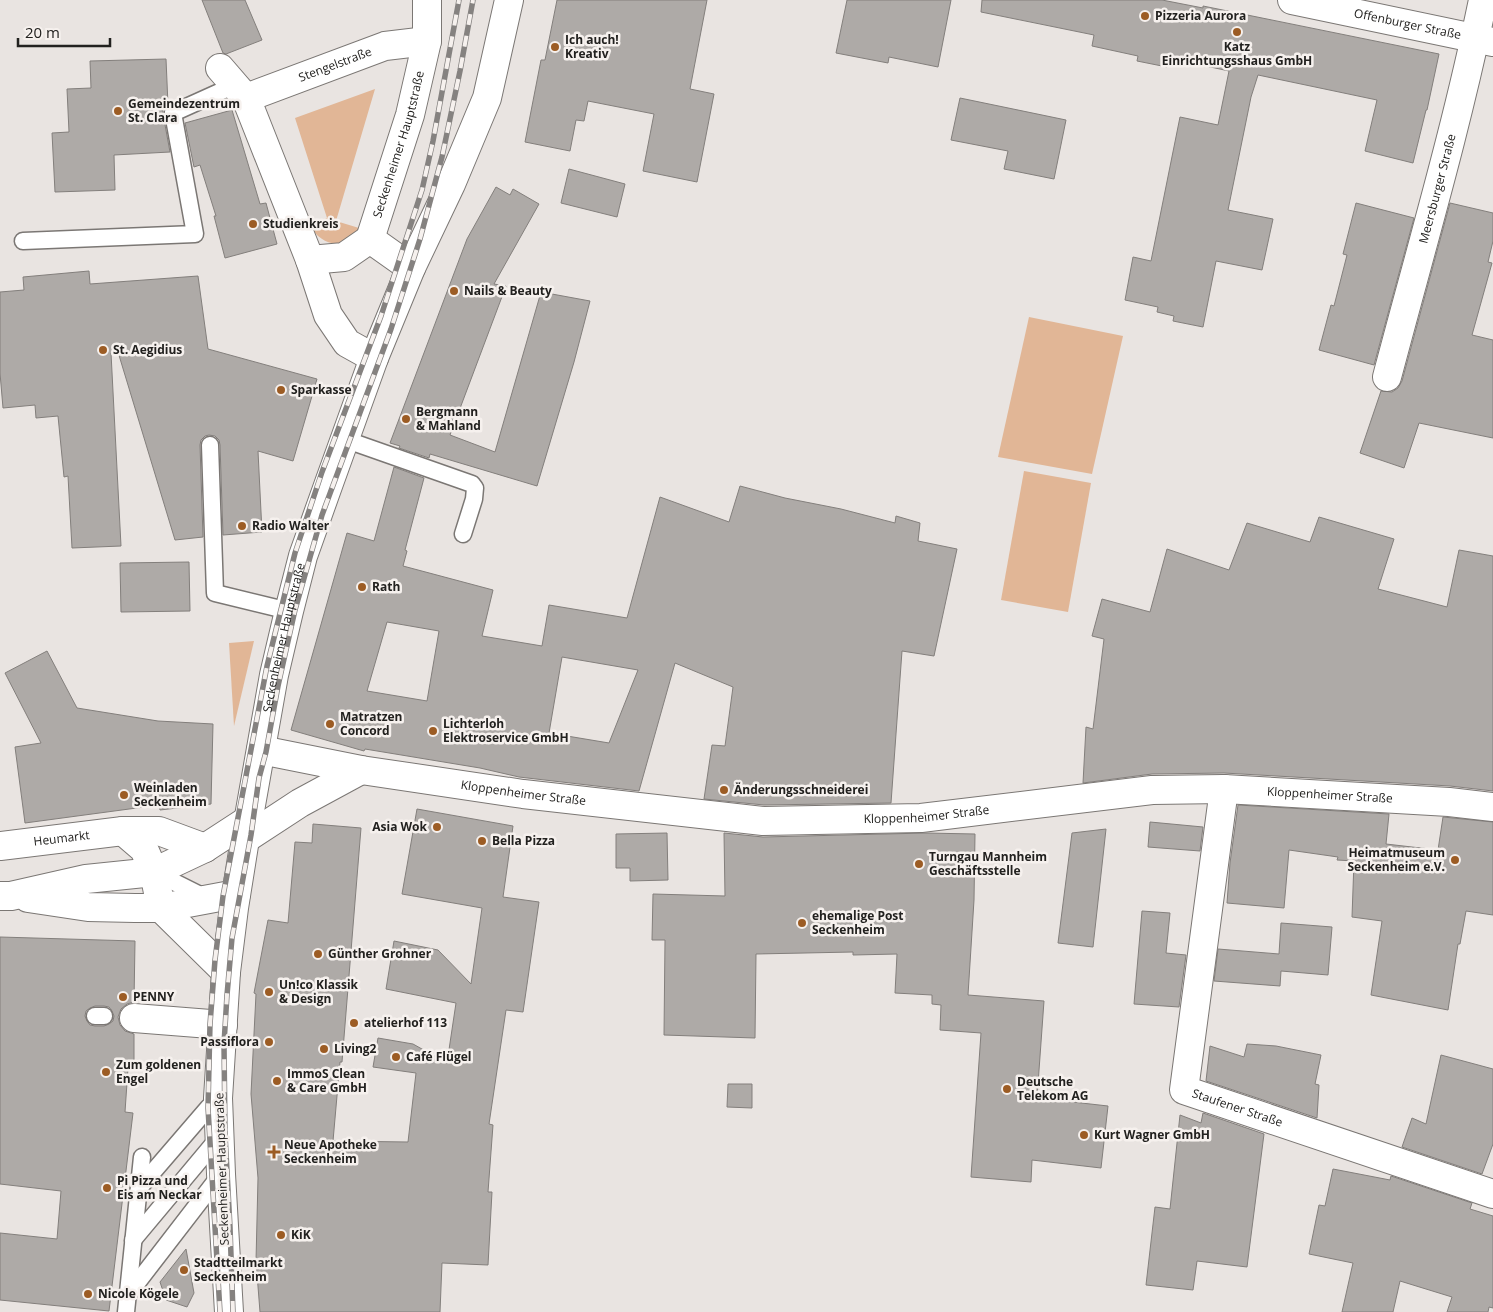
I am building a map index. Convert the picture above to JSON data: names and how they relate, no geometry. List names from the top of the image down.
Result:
{
  "streets": {
    "street": [
      "Offenburger Straße",
      "Stengelstraße",
      "Seckenheimer Hauptstraße",
      "Meersburger Straße",
      "Kloppenheimer Straße",
      "Heumarkt",
      "Staufener Straße"
    ]
  },
  "crossings": [
    ["Offenburger Straße", "Meersburger Straße"],
    ["Stengelstraße", "Seckenheimer Hauptstraße"],
    ["Seckenheimer Hauptstraße", "Kloppenheimer Straße"],
    ["Kloppenheimer Straße", "Staufener Straße"]
  ],
  "places": {
    "other": [
      "Pizzeria Aurora",
      "Katz Einrichtungsshaus GmbH",
      "Ich auch! Kreativ",
      "Gemeindezentrum St. Clara",
      "Studienkreis",
      "Nails & Beauty",
      "St. Aegidius",
      "Sparkasse",
      "Bergmann & Mahland",
      "Radio Walter",
      "Rath",
      "Matratzen Concord",
      "Lichterloh Elektroservice GmbH",
      "Änderungsschneiderei",
      "Weinladen Seckenheim",
      "Asia Wok",
      "Bella Pizza",
      "Heimatmuseum Seckenheim e.V.",
      "Turngau Mannheim Geschäftsstelle",
      "ehemalige Post Seckenheim",
      "Günther Grohner",
      "Un!co Klassik & Design",
      "PENNY",
      "atelierhof 113",
      "Passiflora",
      "Living2",
      "Café Flügel",
      "Zum goldenen Engel",
      "ImmoS Clean & Care GmbH",
      "Deutsche Telekom AG",
      "Kurt Wagner GmbH",
      "Pi Pizza und Eis am Neckar",
      "KiK",
      "Stadtteilmarkt Seckenheim",
      "Nicole Kögele"
    ],
    "health": ["Neue Apotheke Seckenheim"]
  },
  "scale_bar": "20 m"
}
